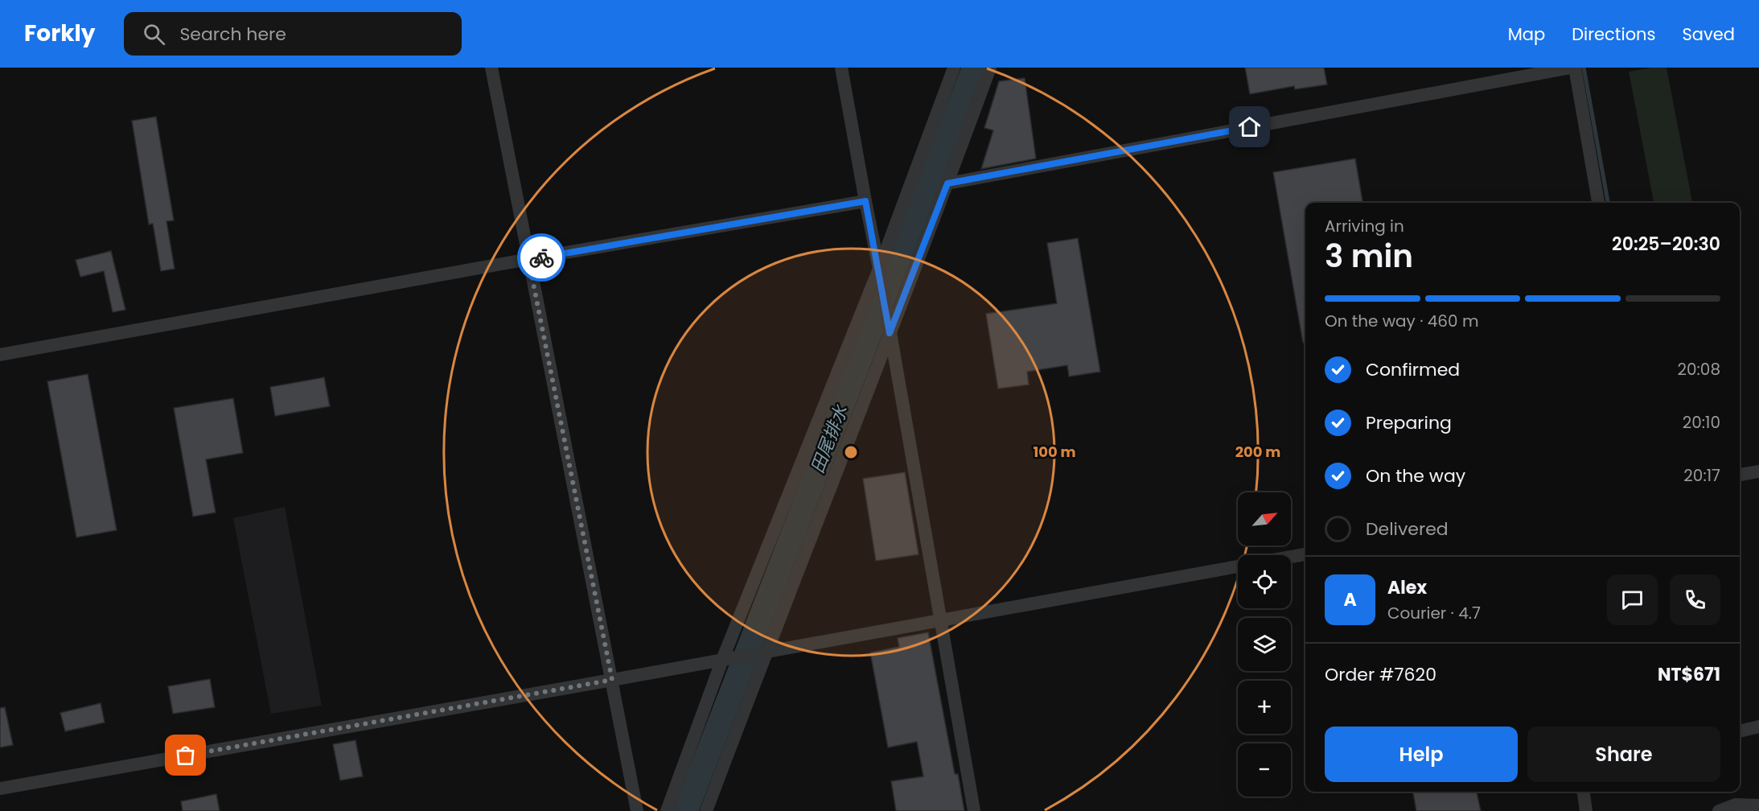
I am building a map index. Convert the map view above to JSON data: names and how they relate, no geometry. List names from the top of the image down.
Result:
{
  "water": ["田尾排水"],
  "north": "top right",
  "page": {
    "header": "Forkly",
    "search": "Search here",
    "nav": ["Map", "Directions", "Saved"],
    "heading": ["3 min", "Arriving in", "20:25–20:30"],
    "panel": [
      "Alex",
      "Courier · 4.7",
      "Order #7620",
      "NT$671"
    ],
    "bar": "On the way · 460 m",
    "list": [
      ["Confirmed", "20:08"],
      ["Preparing", "20:10"],
      ["On the way", "20:17"],
      "Delivered"
    ],
    "map_buttons": ["+", "−"],
    "round": "A",
    "buttons": ["Help", "Share"]
  },
  "rings": ["100 m", "200 m"]
}
